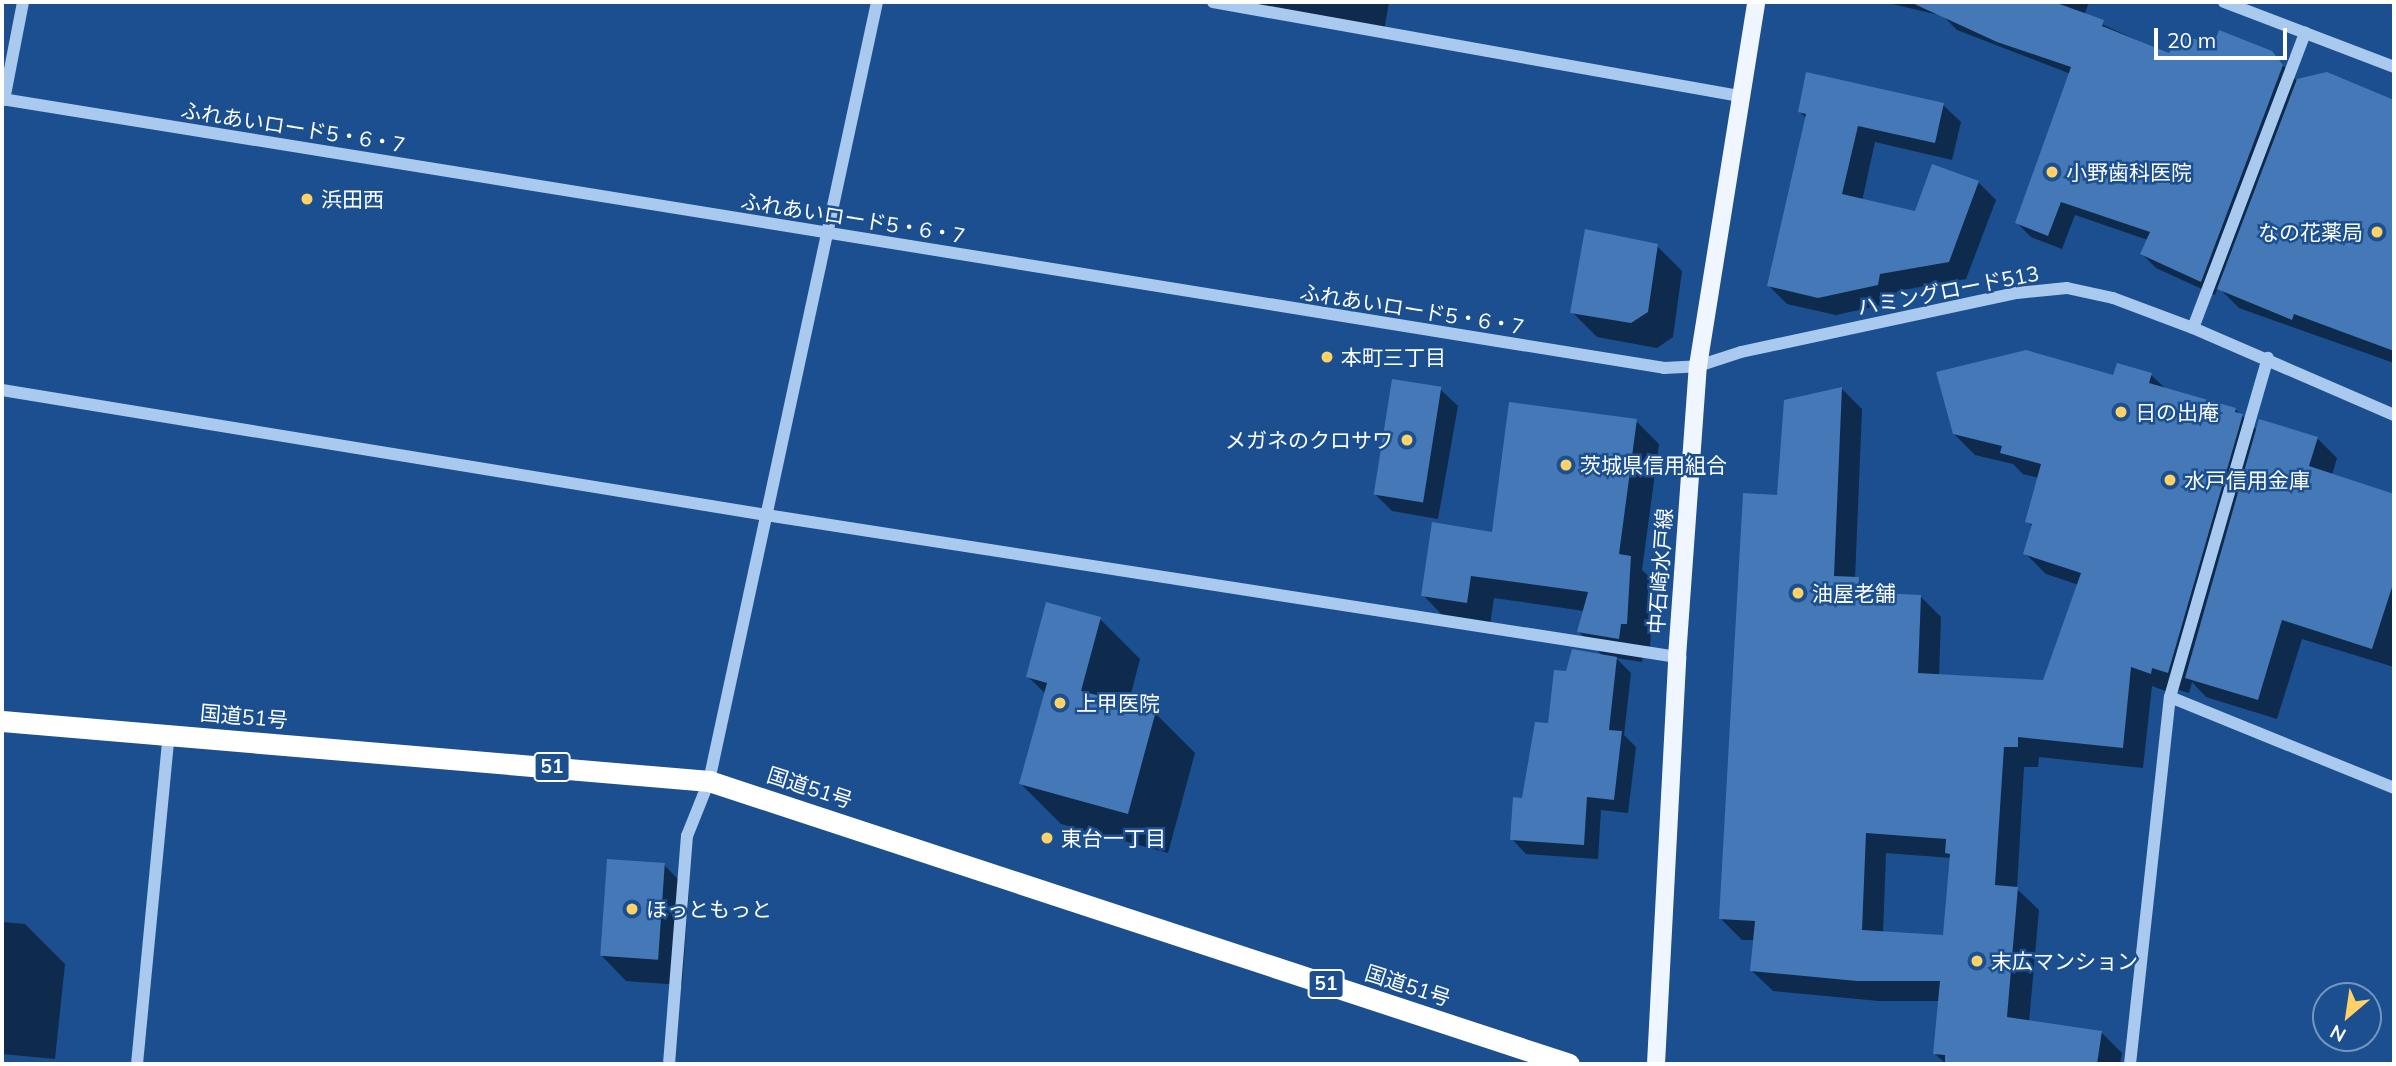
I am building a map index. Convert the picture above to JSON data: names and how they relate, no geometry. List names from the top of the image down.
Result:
{
  "streets": {
    "highway": ["国道51号", "51"],
    "main road": ["中石崎水戸線"],
    "street": ["ふれあいロード5・6・7", "ハミングロード513"]
  },
  "crossings": [
    ["ふれあいロード5・6・7", "ハミングロード513"],
    ["ふれあいロード5・6・7", "中石崎水戸線"],
    ["ハミングロード513", "中石崎水戸線"]
  ],
  "places": [
    "小野歯科医院",
    "浜田西",
    "なの花薬局",
    "本町三丁目",
    "日の出庵",
    "メガネのクロサワ",
    "茨城県信用組合",
    "水戸信用金庫",
    "油屋老舗",
    "上甲医院",
    "東台一丁目",
    "ほっともっと",
    "末広マンション"
  ],
  "scale_bar": "20 m",
  "north": "bottom left"
}
